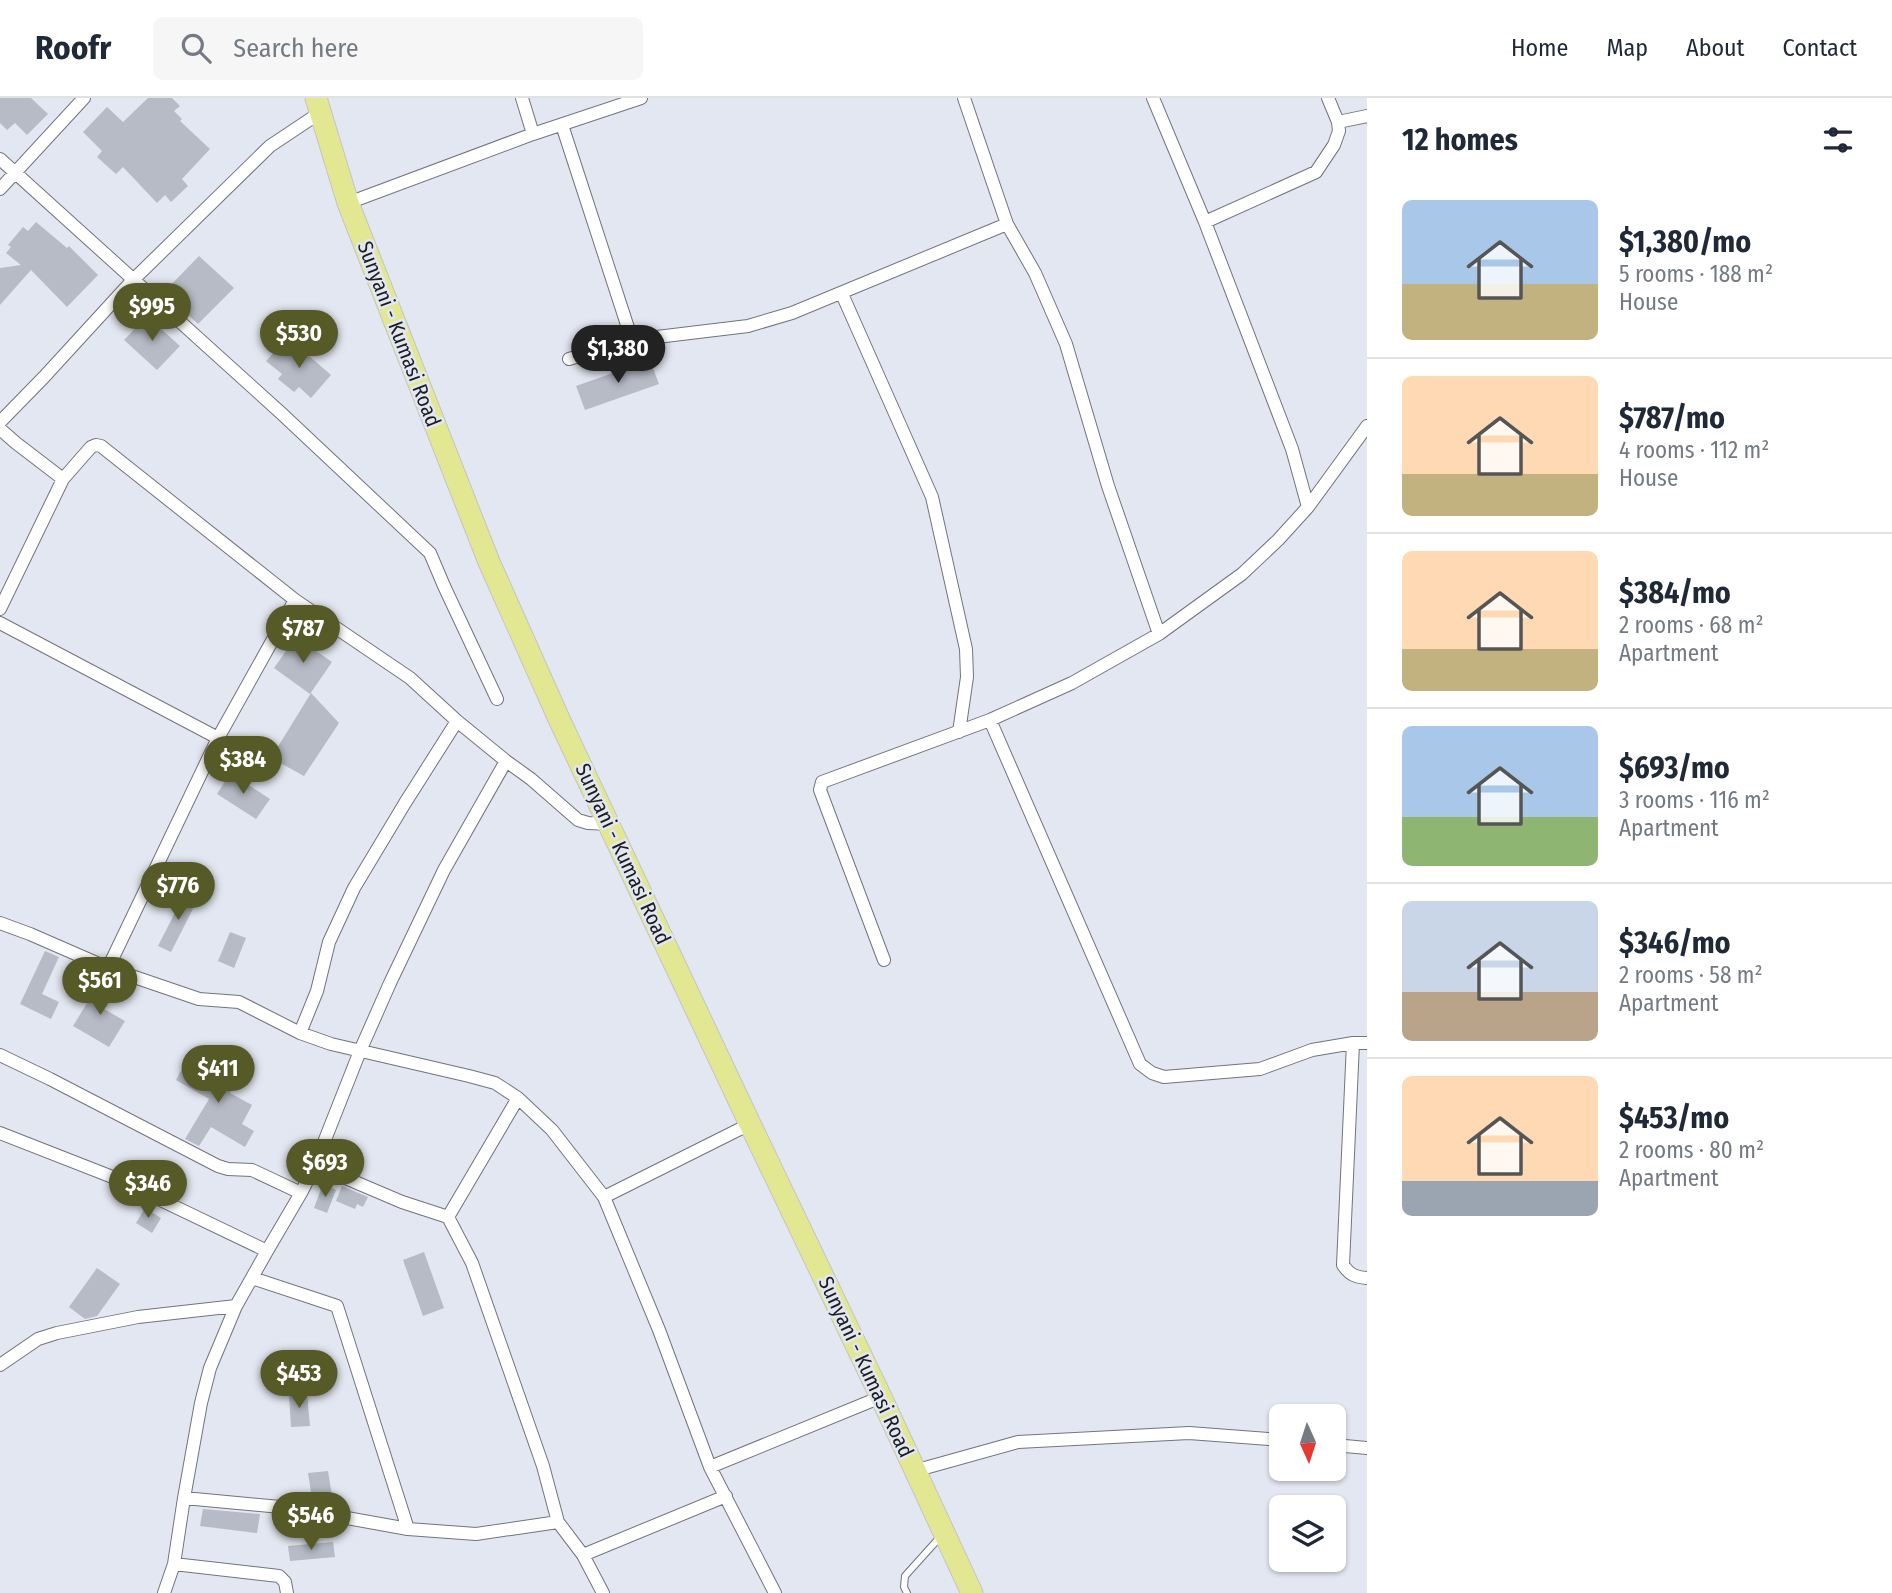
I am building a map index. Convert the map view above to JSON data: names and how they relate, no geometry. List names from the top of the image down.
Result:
{
  "streets": {
    "main road": ["Sunyani - Kumasi Road"]
  },
  "north": "bottom",
  "page": {
    "header": "Roofr",
    "search": "Search here",
    "nav": [
      "Home",
      "Map",
      "About",
      "Contact"
    ],
    "heading": "12 homes",
    "list": [
      {
        "name": "$1,380/mo",
        "note": "5 rooms · 188 m² · House"
      },
      {
        "name": "$787/mo",
        "note": "4 rooms · 112 m² · House"
      },
      {
        "name": "$384/mo",
        "note": "2 rooms · 68 m² · Apartment"
      },
      {
        "name": "$693/mo",
        "note": "3 rooms · 116 m² · Apartment"
      },
      {
        "name": "$346/mo",
        "note": "2 rooms · 58 m² · Apartment"
      },
      {
        "name": "$453/mo",
        "note": "2 rooms · 80 m² · Apartment"
      }
    ],
    "price": [
      "$995",
      "$530",
      "$1,380",
      "$787",
      "$384",
      "$776",
      "$561",
      "$411",
      "$693",
      "$346",
      "$453",
      "$546"
    ]
  }
}
